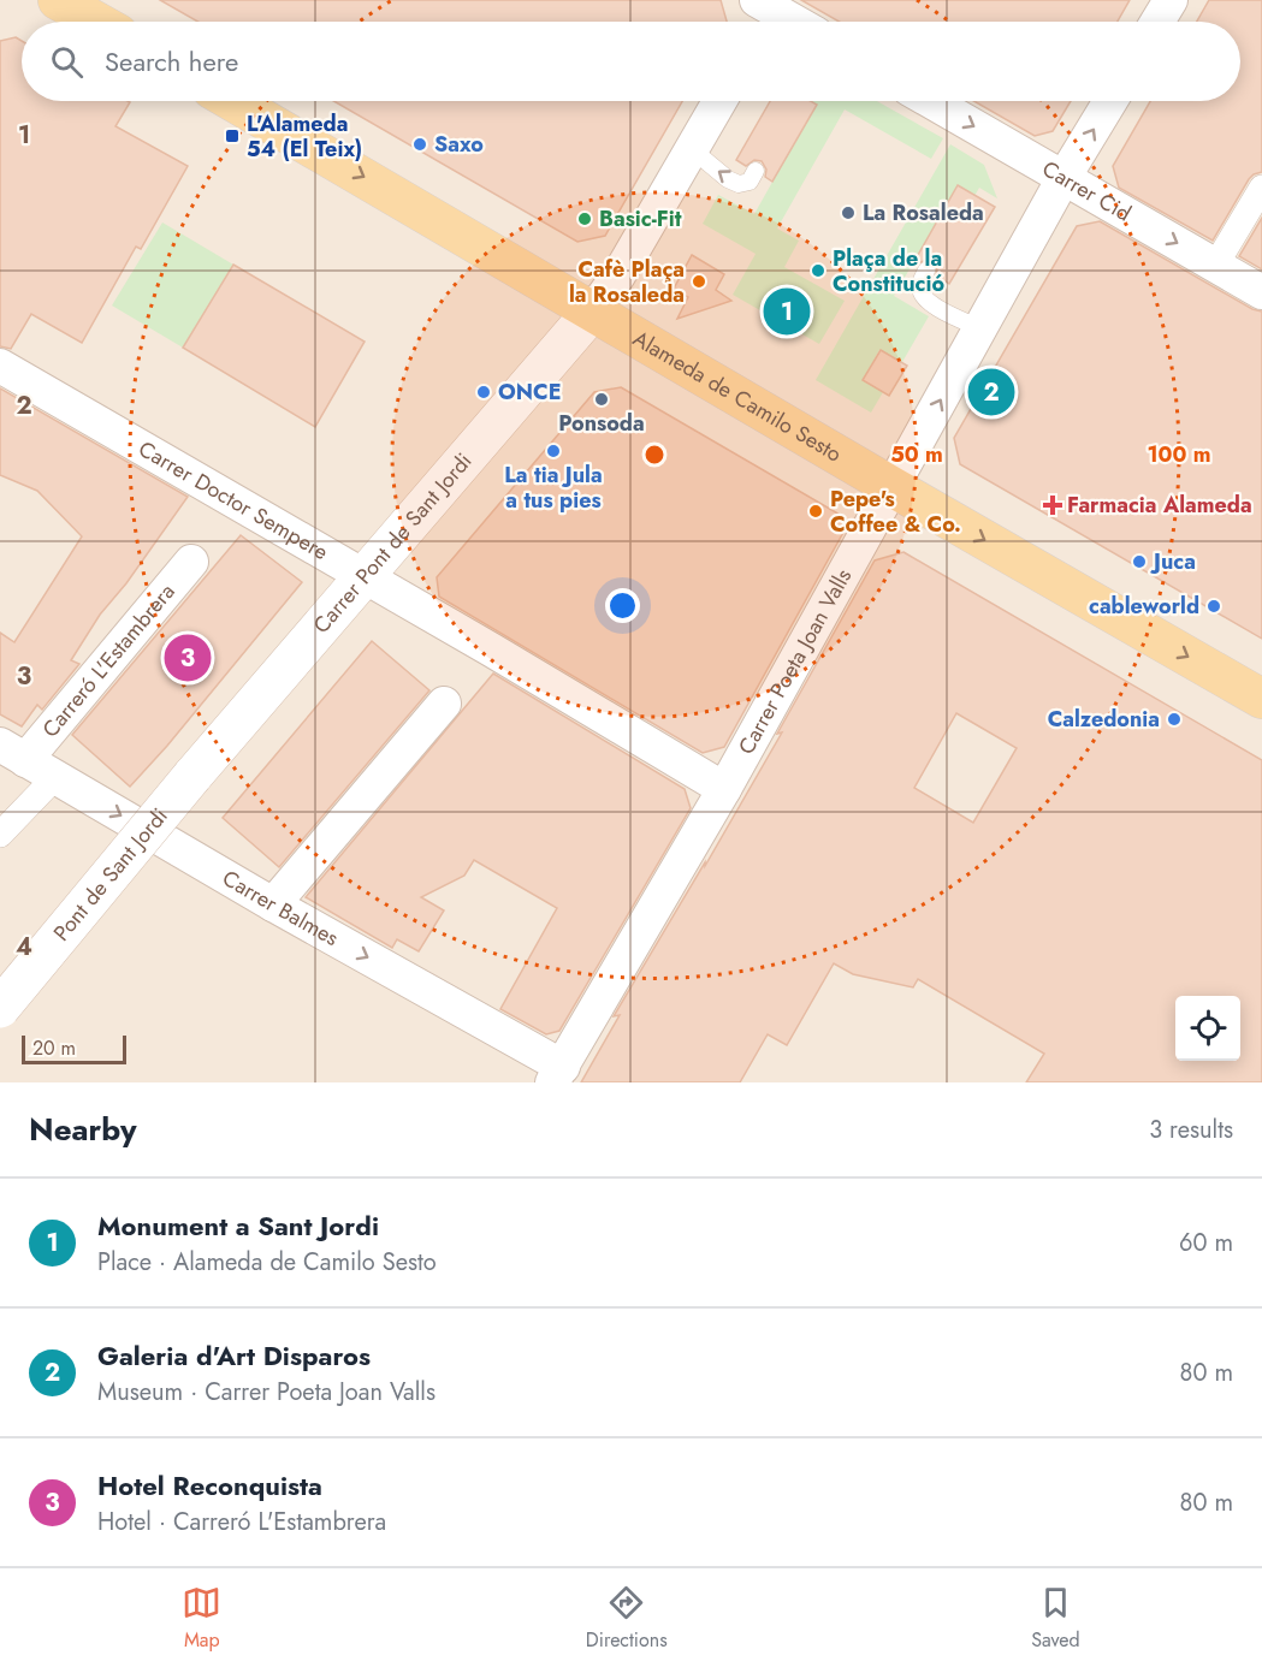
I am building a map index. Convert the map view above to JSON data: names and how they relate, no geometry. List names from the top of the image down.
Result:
{
  "streets": {
    "main road": ["Alameda de Camilo Sesto", "Carrer Pont de Sant Jordi", "Pont de Sant Jordi"],
    "street": [
      "Carrer Cid",
      "Carrer Doctor Sempere",
      "Carreró L'Estambrera",
      "Carrer Poeta Joan Valls",
      "Carrer Balmes"
    ]
  },
  "crossings": [
    ["Carrer Cid", "Carrer Poeta Joan Valls"],
    ["Alameda de Camilo Sesto", "Carrer Pont de Sant Jordi"],
    ["Alameda de Camilo Sesto", "Carrer Poeta Joan Valls"],
    ["Carrer Doctor Sempere", "Carrer Pont de Sant Jordi"],
    ["Carrer Doctor Sempere", "Carrer Poeta Joan Valls"],
    ["Carrer Pont de Sant Jordi", "Pont de Sant Jordi"],
    ["Carreró L'Estambrera", "Carrer Balmes"],
    ["Carrer Poeta Joan Valls", "Carrer Balmes"]
  ],
  "one_way": ["Carrer Cid", "Alameda de Camilo Sesto", "Carrer Balmes"],
  "places": {
    "transit": ["L'Alameda 54 (El Teix)"],
    "other": [
      "Saxo",
      "La Rosaleda",
      "Basic-Fit",
      "Plaça de la Constitució",
      "Cafè Plaça la Rosaleda",
      "ONCE",
      "Ponsoda",
      "La tia Jula a tus pies",
      "Pepe's Coffee & Co.",
      "Juca",
      "cableworld",
      "Calzedonia"
    ],
    "health": ["Farmacia Alameda"]
  },
  "scale_bar": "20 m",
  "page": {
    "search": "Search here",
    "pins": ["1", "2", "3"],
    "scale": "20 m",
    "heading": ["Nearby", "3 results"],
    "list": [
      {
        "mark": "1",
        "name": "Monument a Sant Jordi",
        "note": "Place · Alameda de Camilo Sesto",
        "value": "60 m"
      },
      {
        "mark": "2",
        "name": "Galeria d'Art Disparos",
        "note": "Museum · Carrer Poeta Joan Valls",
        "value": "80 m"
      },
      {
        "mark": "3",
        "name": "Hotel Reconquista",
        "note": "Hotel · Carreró L'Estambrera",
        "value": "80 m"
      }
    ],
    "nav": ["Map", "Directions", "Saved"]
  },
  "grid": {
    "rows": [
      "1",
      "2",
      "3",
      "4"
    ]
  },
  "rings": ["50 m", "100 m"]
}
